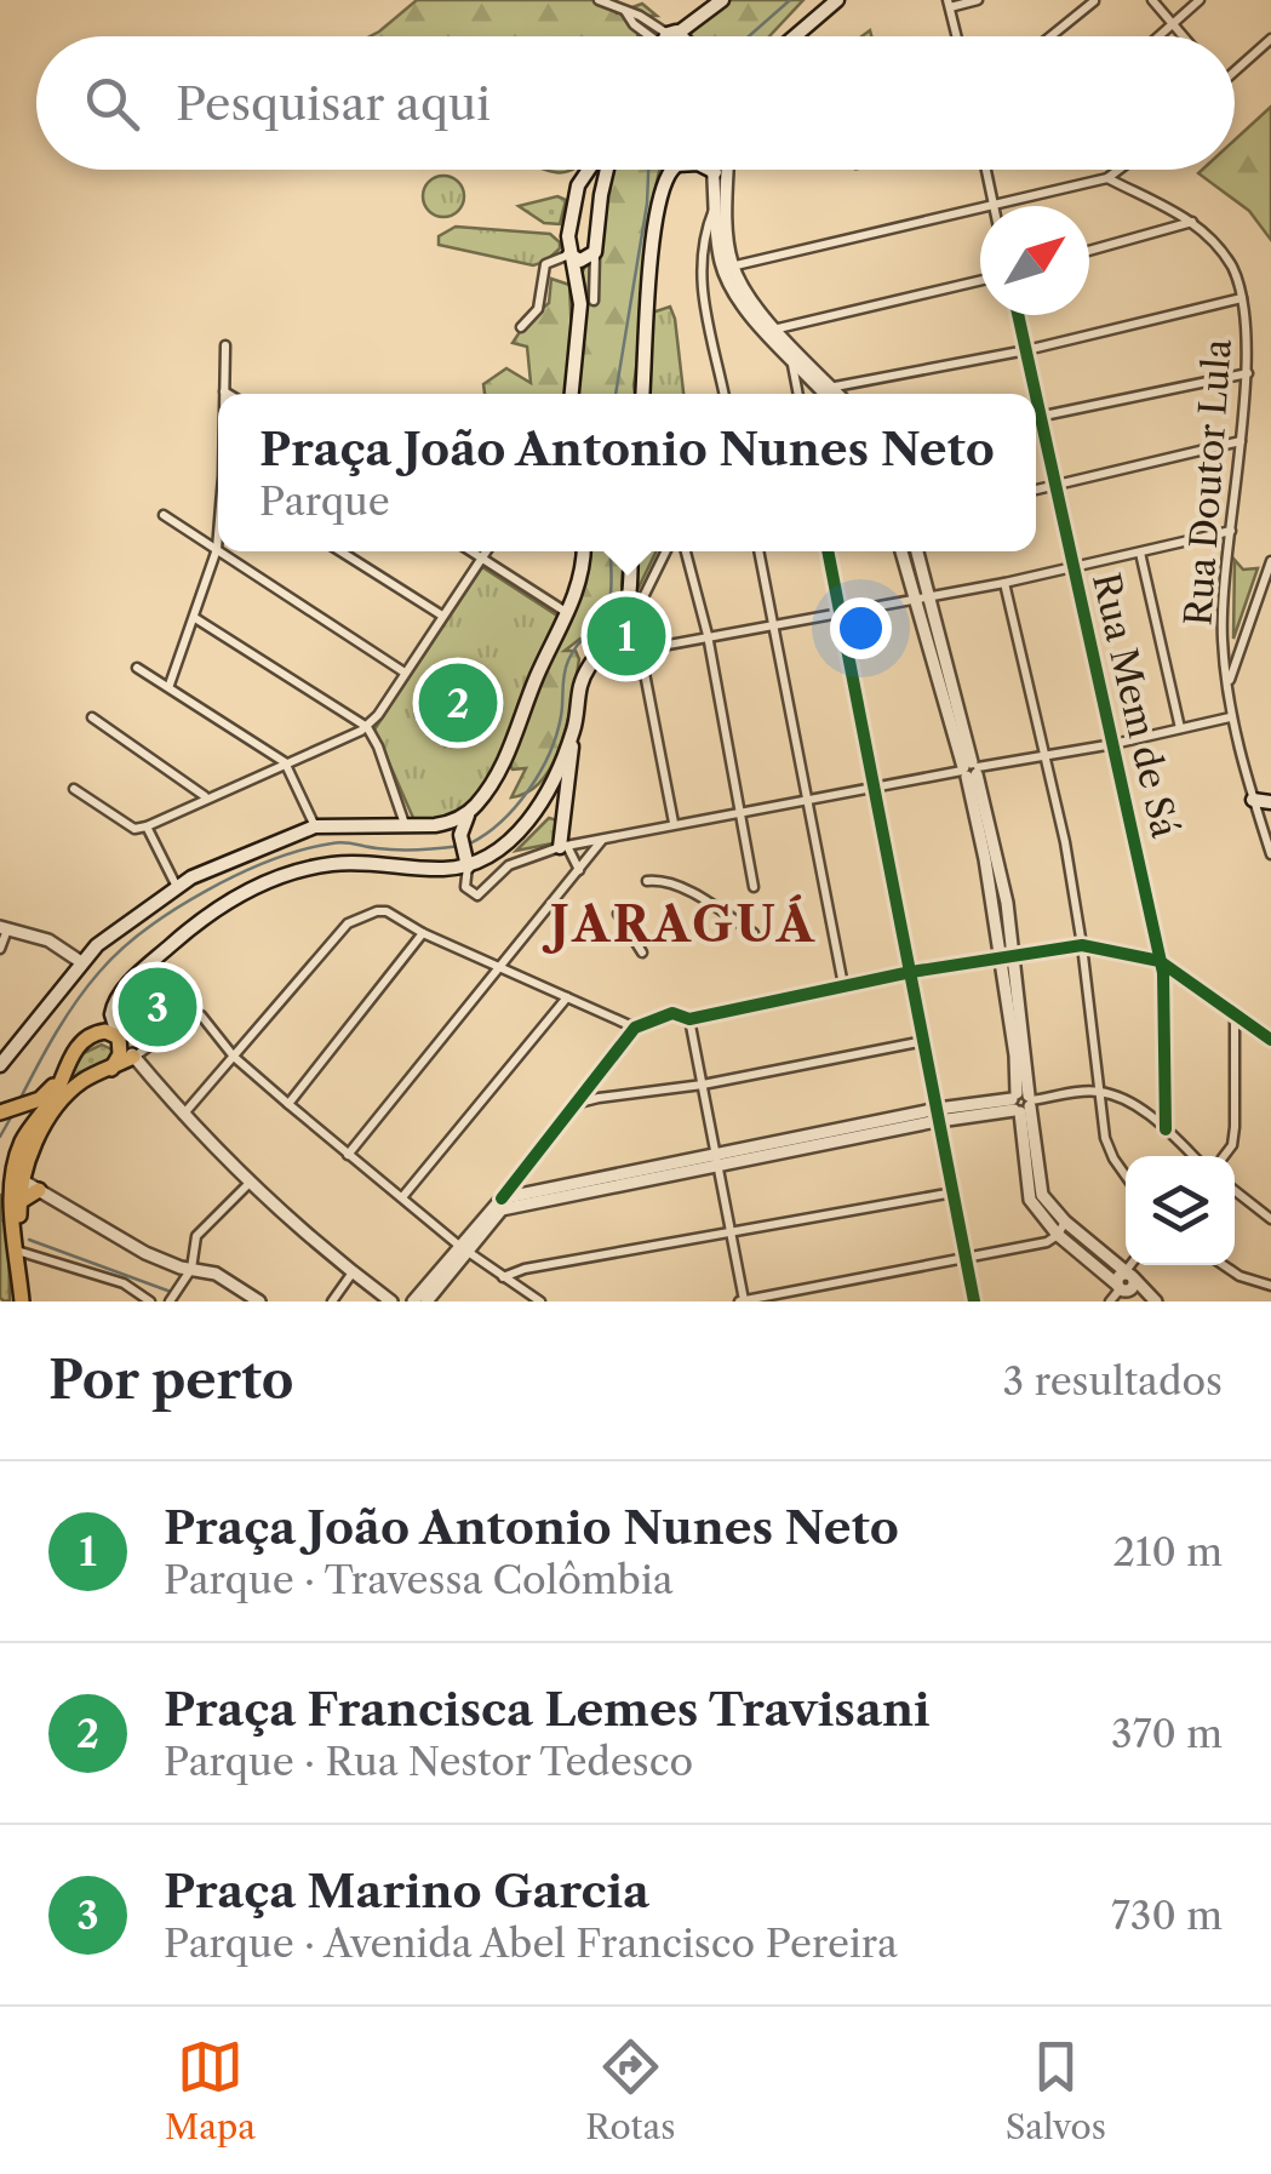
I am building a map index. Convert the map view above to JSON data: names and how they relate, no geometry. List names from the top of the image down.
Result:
{
  "streets": {
    "street": ["Rua Doutor Lula", "Rua Mem de Sá"]
  },
  "districts": ["JARAGUÁ"],
  "north": "top right",
  "page": {
    "search": "Pesquisar aqui",
    "popup": ["Praça João Antonio Nunes Neto", "Parque"],
    "pins": ["1", "2", "3"],
    "heading": ["Por perto", "3 resultados"],
    "list": [
      {
        "mark": "1",
        "name": "Praça João Antonio Nunes Neto",
        "note": "Parque · Travessa Colômbia",
        "value": "210 m"
      },
      {
        "mark": "2",
        "name": "Praça Francisca Lemes Travisani",
        "note": "Parque · Rua Nestor Tedesco",
        "value": "370 m"
      },
      {
        "mark": "3",
        "name": "Praça Marino Garcia",
        "note": "Parque · Avenida Abel Francisco Pereira",
        "value": "730 m"
      }
    ],
    "nav": ["Mapa", "Rotas", "Salvos"]
  }
}
